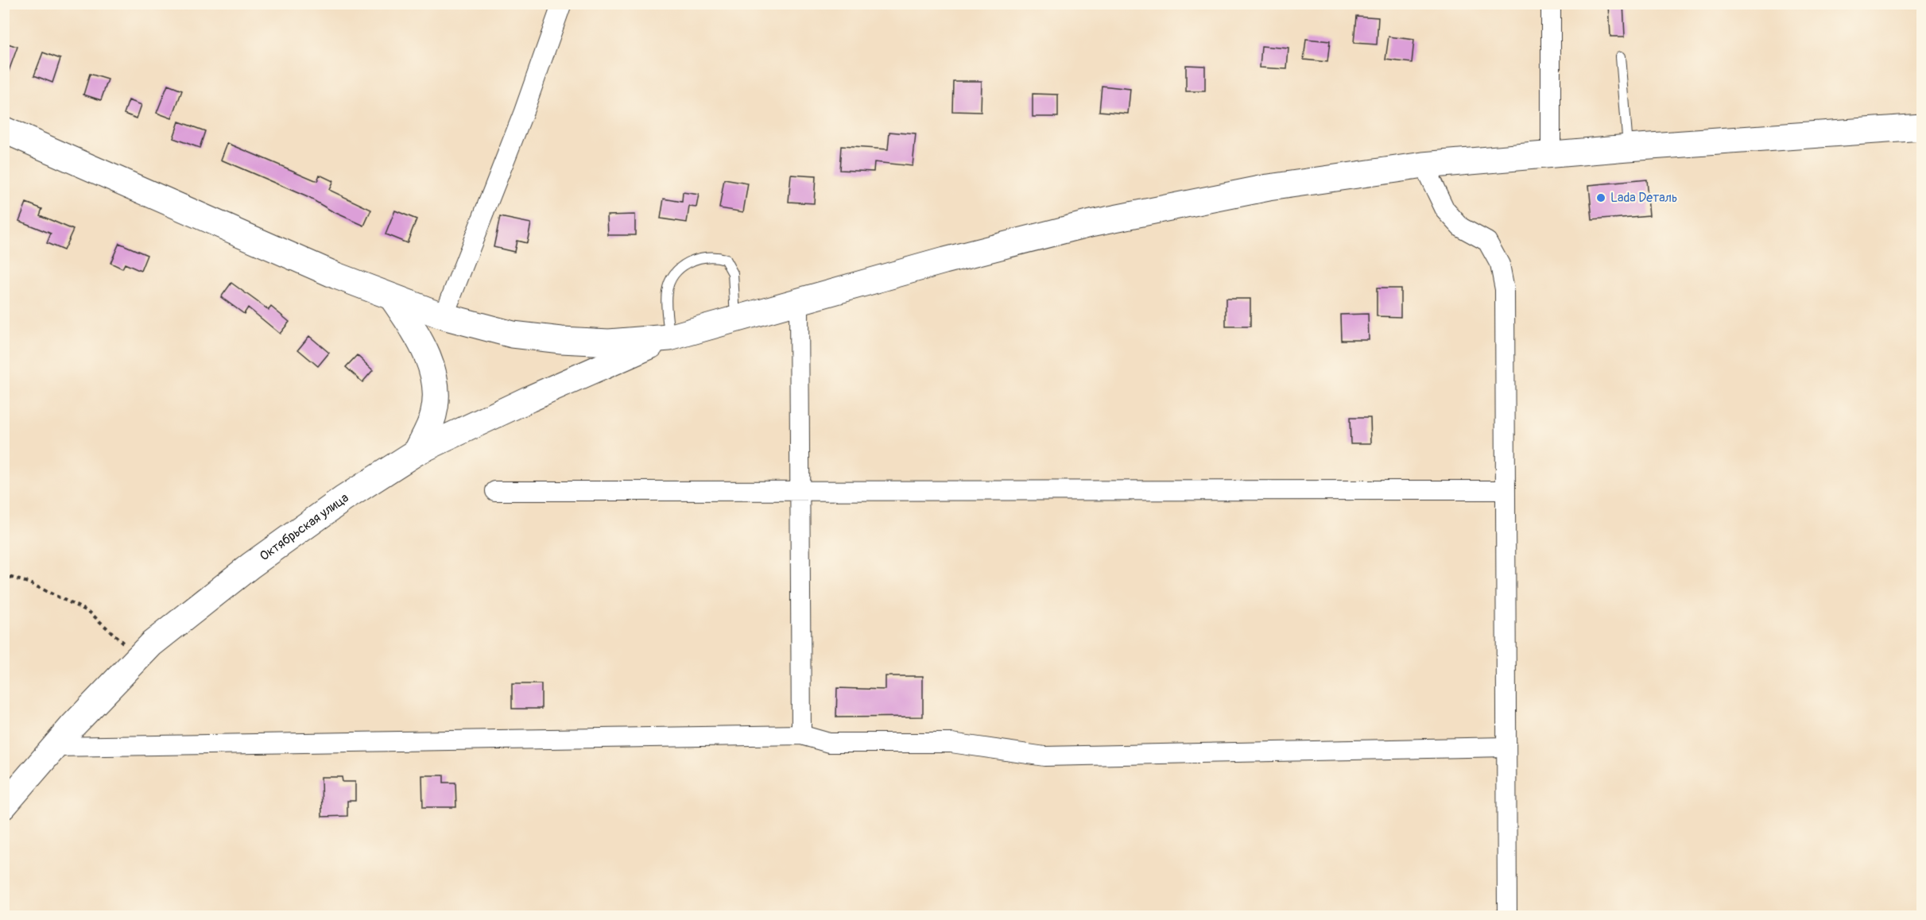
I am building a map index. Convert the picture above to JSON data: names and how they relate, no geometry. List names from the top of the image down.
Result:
{
  "streets": {
    "street": ["Октябрьская улица"]
  },
  "places": ["Lada Dеталь"]
}
